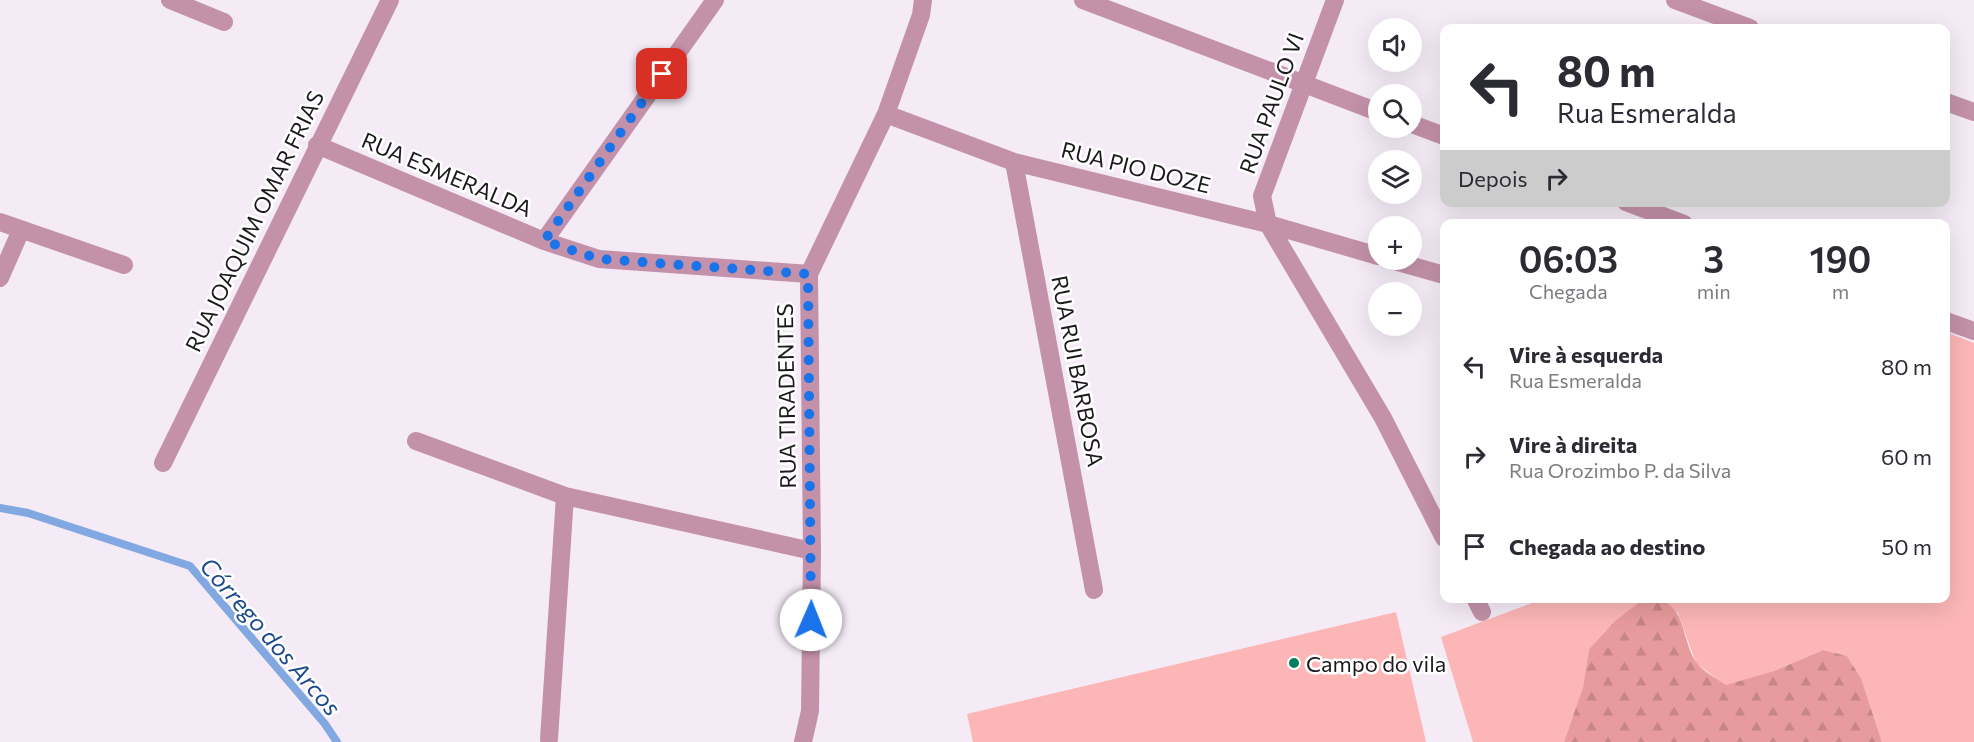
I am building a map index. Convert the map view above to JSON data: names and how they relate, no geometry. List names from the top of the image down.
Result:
{
  "streets": {
    "street": [
      "RUA PAULO VI",
      "RUA PIO DOZE",
      "RUA ESMERALDA",
      "RUA JOAQUIM OMAR FRIAS",
      "RUA RUI BARBOSA",
      "RUA TIRADENTES"
    ]
  },
  "crossings": [
    ["RUA PAULO VI", "RUA PIO DOZE"],
    ["RUA PIO DOZE", "RUA RUI BARBOSA"],
    ["RUA PIO DOZE", "RUA TIRADENTES"],
    ["RUA ESMERALDA", "RUA JOAQUIM OMAR FRIAS"],
    ["RUA ESMERALDA", "RUA TIRADENTES"]
  ],
  "water": ["Córrego dos Arcos"],
  "places": ["Campo do vila"],
  "page": {
    "map_buttons": ["+", "−"],
    "turn": ["80 m", "Rua Esmeralda"],
    "then": "Depois",
    "eta": [
      "06:03",
      "Chegada",
      "3",
      "min",
      "190",
      "m"
    ],
    "list": [
      {
        "name": "Vire à esquerda",
        "note": "Rua Esmeralda",
        "value": "80 m"
      },
      {
        "name": "Vire à direita",
        "note": "Rua Orozimbo P. da Silva",
        "value": "60 m"
      },
      {
        "name": "Chegada ao destino",
        "value": "50 m"
      }
    ]
  }
}
